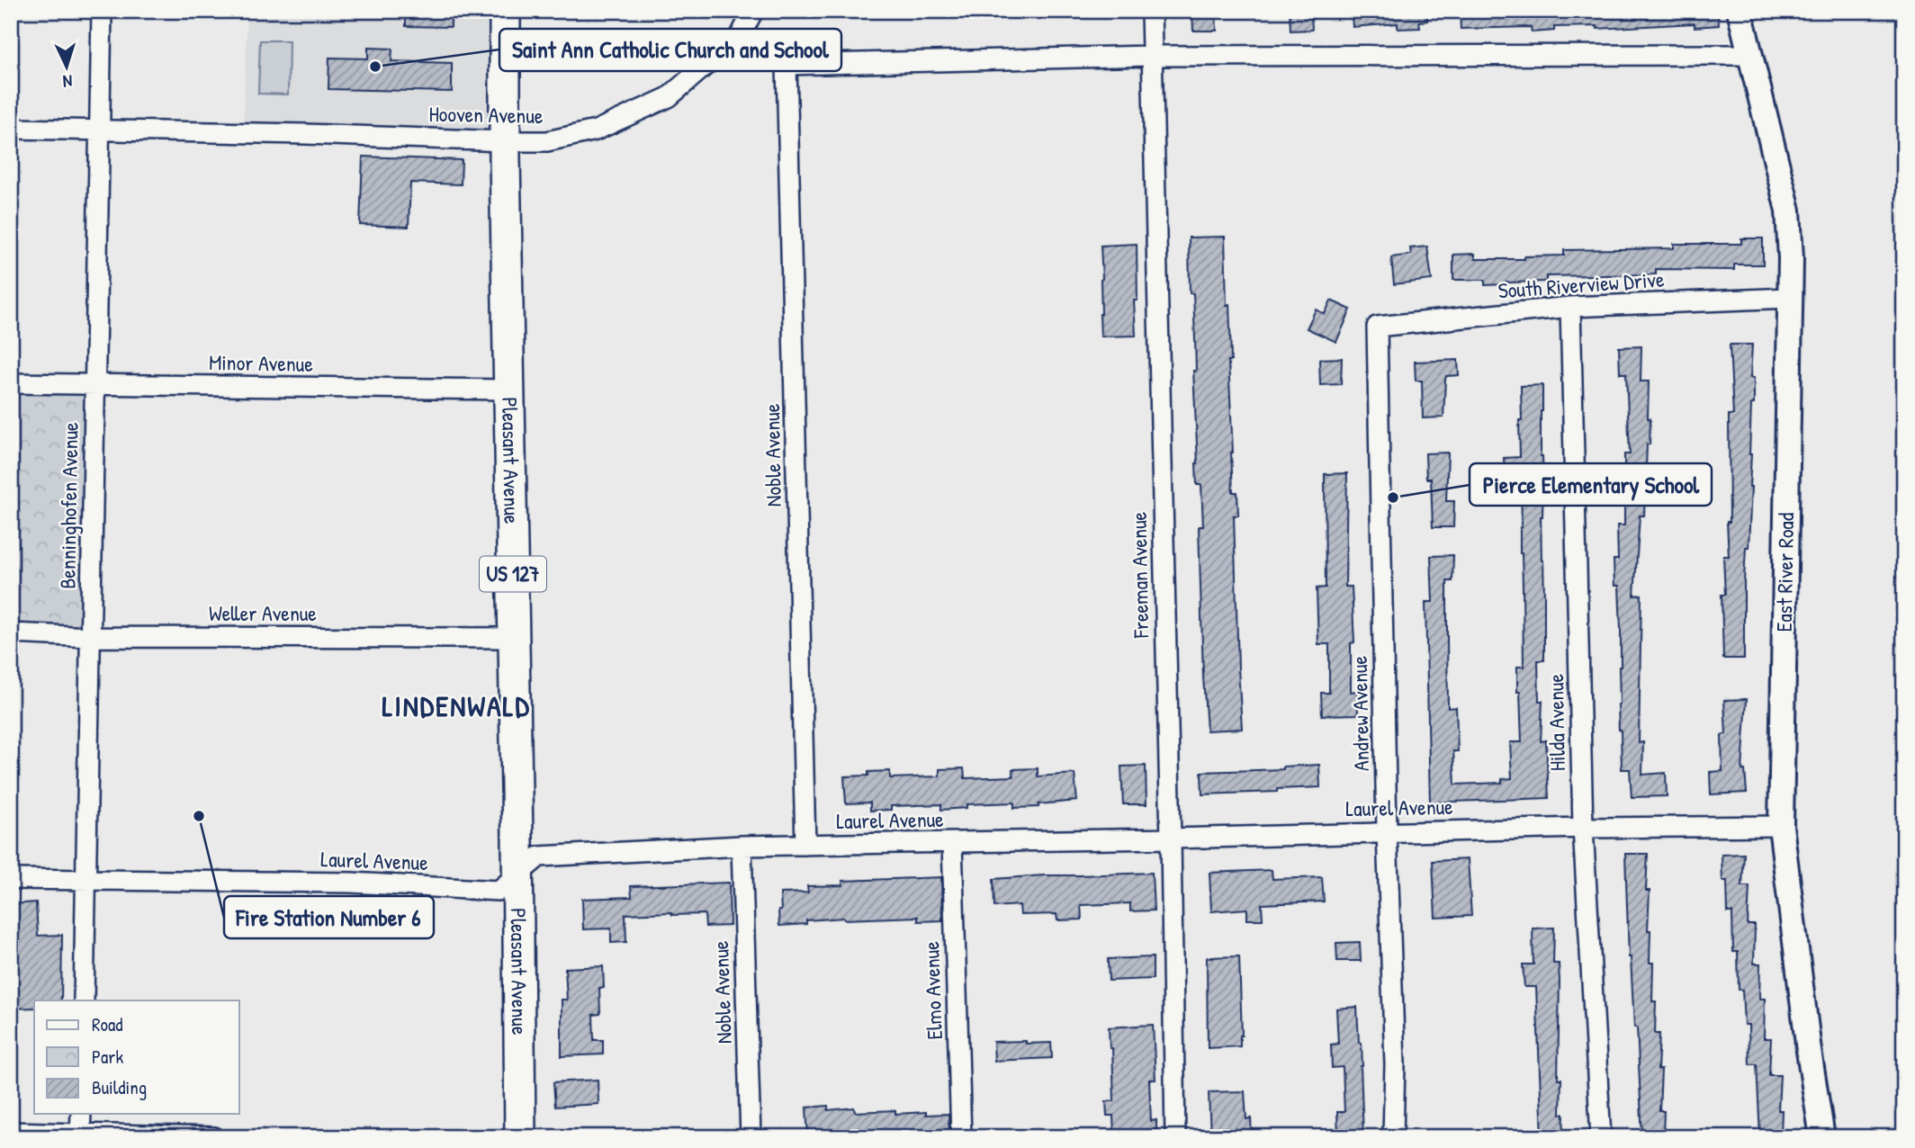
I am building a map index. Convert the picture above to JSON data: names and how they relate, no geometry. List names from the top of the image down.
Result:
{
  "streets": {
    "main road": ["Pleasant Avenue", "US 127"],
    "street": [
      "Hooven Avenue",
      "South Riverview Drive",
      "Minor Avenue",
      "Noble Avenue",
      "Benninghofen Avenue",
      "East River Road",
      "Freeman Avenue",
      "Weller Avenue",
      "Andrew Avenue",
      "Hilda Avenue",
      "Laurel Avenue",
      "Elmo Avenue"
    ]
  },
  "crossings": [
    ["Hooven Avenue", "Pleasant Avenue"],
    ["Hooven Avenue", "Benninghofen Avenue"],
    ["South Riverview Drive", "East River Road"],
    ["South Riverview Drive", "Andrew Avenue"],
    ["South Riverview Drive", "Hilda Avenue"],
    ["Minor Avenue", "Pleasant Avenue"],
    ["Minor Avenue", "Benninghofen Avenue"],
    ["Noble Avenue", "Laurel Avenue"],
    ["Pleasant Avenue", "Weller Avenue"],
    ["Pleasant Avenue", "Laurel Avenue"],
    ["Benninghofen Avenue", "Weller Avenue"],
    ["Benninghofen Avenue", "Laurel Avenue"],
    ["East River Road", "Laurel Avenue"],
    ["Freeman Avenue", "Laurel Avenue"],
    ["Andrew Avenue", "Laurel Avenue"],
    ["Hilda Avenue", "Laurel Avenue"],
    ["Laurel Avenue", "Elmo Avenue"]
  ],
  "districts": ["LINDENWALD"],
  "places": ["Saint Ann Catholic Church and School", "Pierce Elementary School", "Fire Station Number 6"],
  "legend": ["Road", "Park", "Building"],
  "north": "bottom"
}
